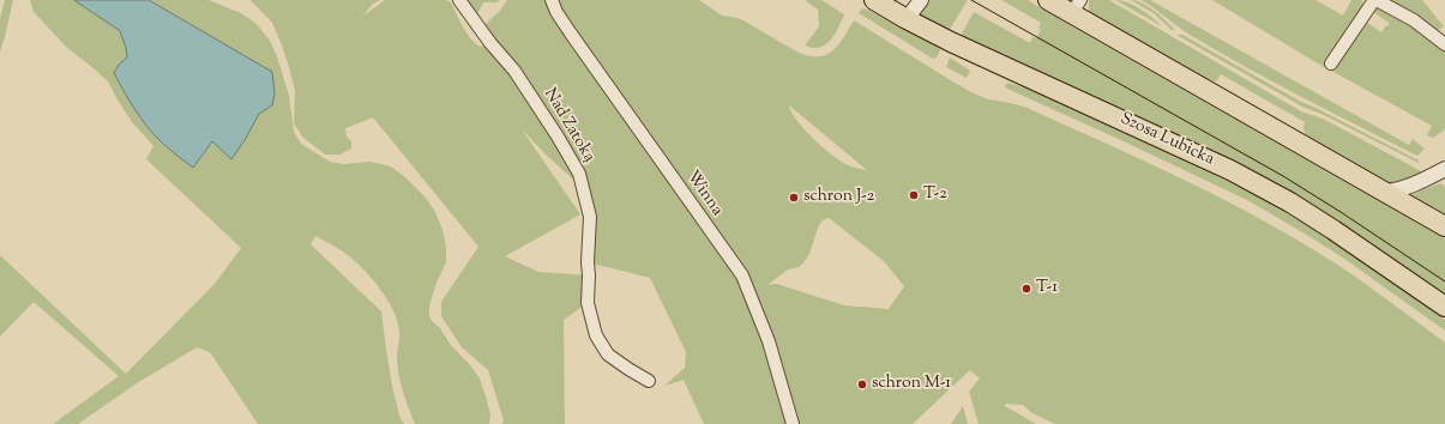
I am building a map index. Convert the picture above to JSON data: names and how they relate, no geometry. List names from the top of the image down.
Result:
{
  "streets": {
    "main road": ["Szosa Lubicka"],
    "street": ["Nad Zatoką", "Winna"]
  },
  "places": [
    "T-2",
    "schron J-2",
    "T-1",
    "schron M-1"
  ]
}
